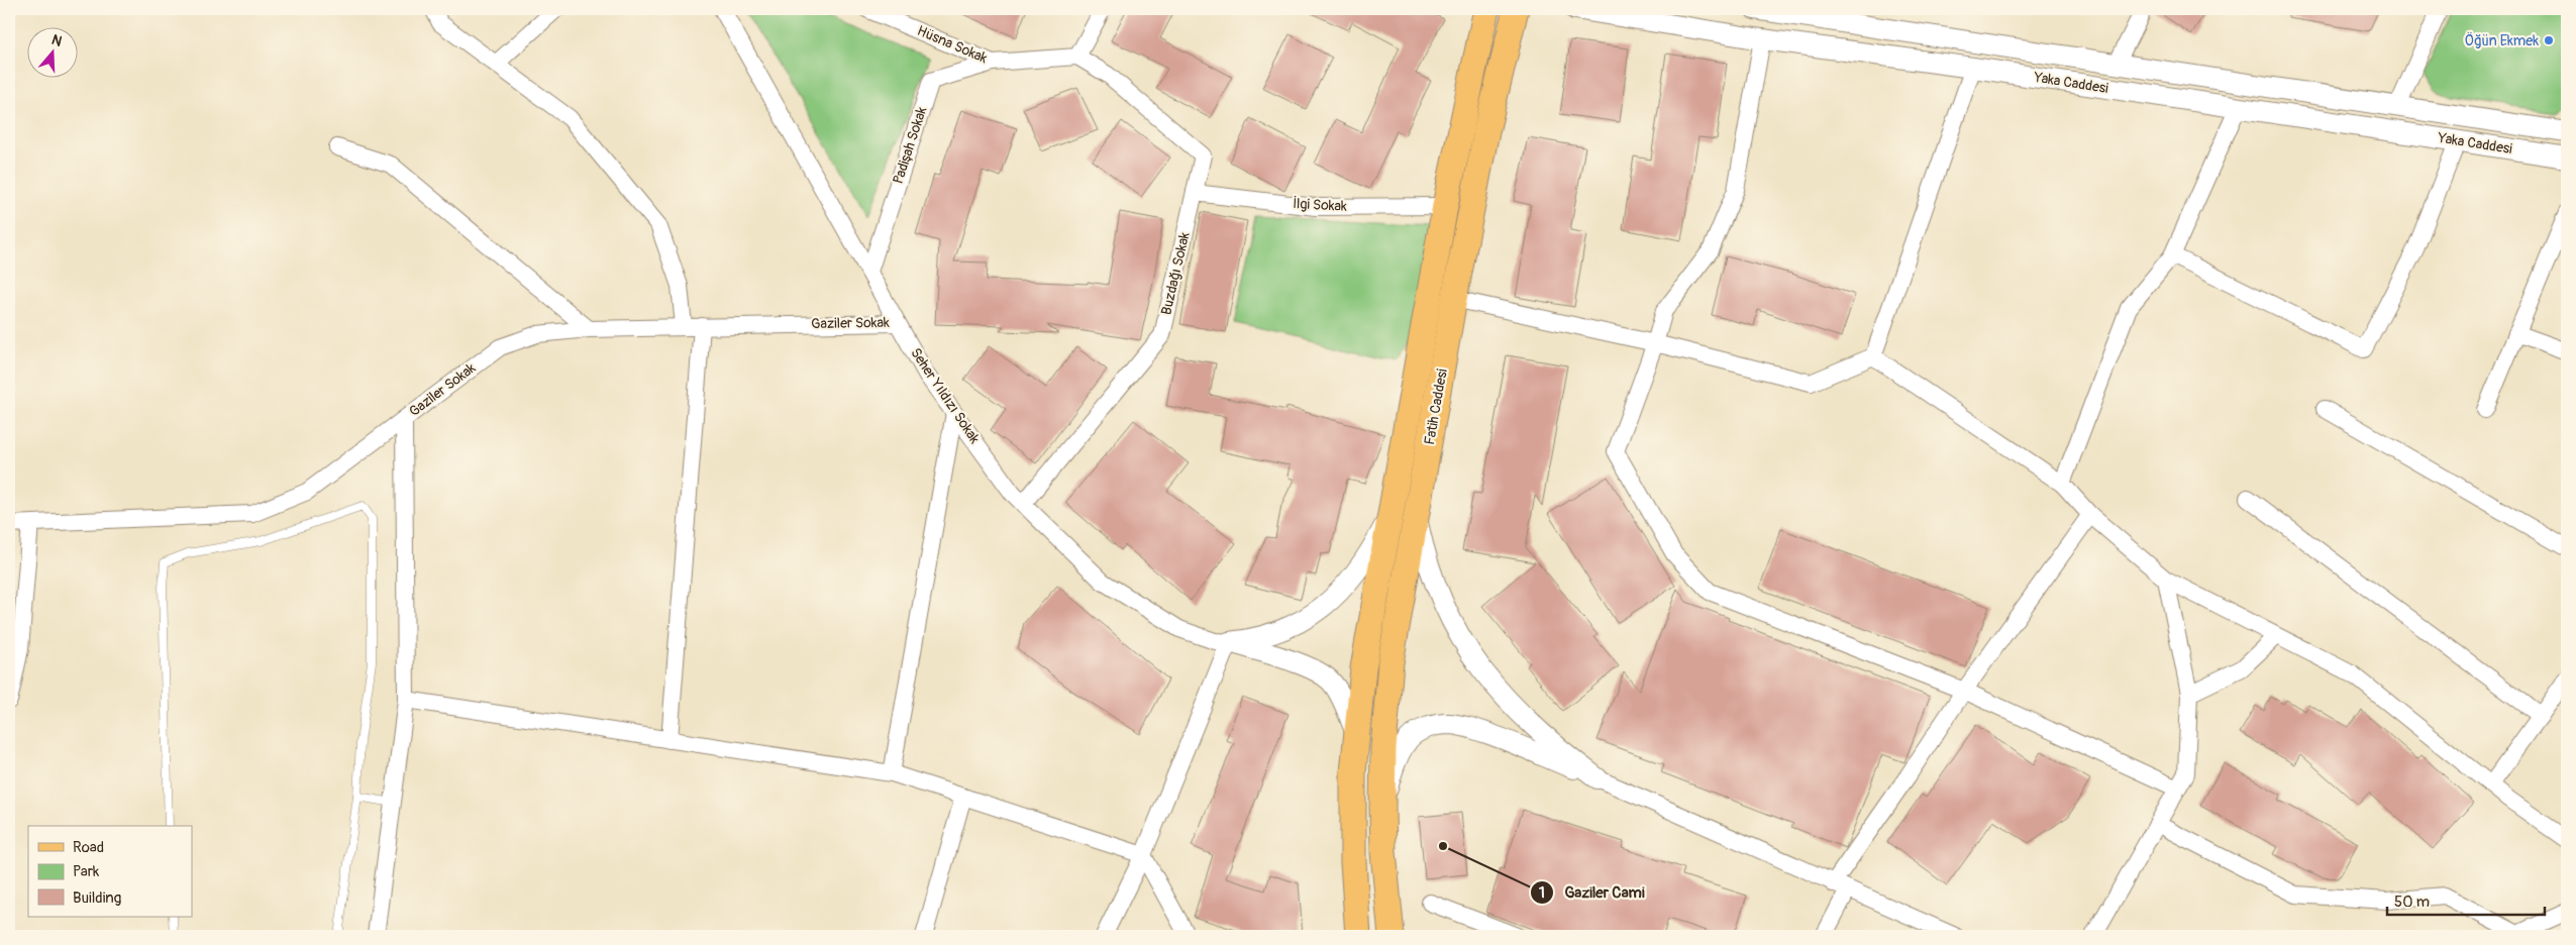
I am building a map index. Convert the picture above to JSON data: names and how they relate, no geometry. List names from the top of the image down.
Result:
{
  "streets": {
    "main road": ["Fatih Caddesi"],
    "street": [
      "Hüsna Sokak",
      "Yaka Caddesi",
      "Padişah Sokak",
      "İlgi Sokak",
      "Buzdağı Sokak",
      "Gaziler Sokak",
      "Seher Yıldızı Sokak"
    ]
  },
  "crossings": [
    ["Hüsna Sokak", "Padişah Sokak"],
    ["Hüsna Sokak", "Buzdağı Sokak"],
    ["Padişah Sokak", "Seher Yıldızı Sokak"],
    ["İlgi Sokak", "Buzdağı Sokak"],
    ["İlgi Sokak", "Fatih Caddesi"],
    ["Buzdağı Sokak", "Seher Yıldızı Sokak"],
    ["Gaziler Sokak", "Seher Yıldızı Sokak"]
  ],
  "places": ["Öğün Ekmek", "Gaziler Cami"],
  "legend": ["Road", "Park", "Building"],
  "scale_bar": "50 m",
  "north": "top"
}
